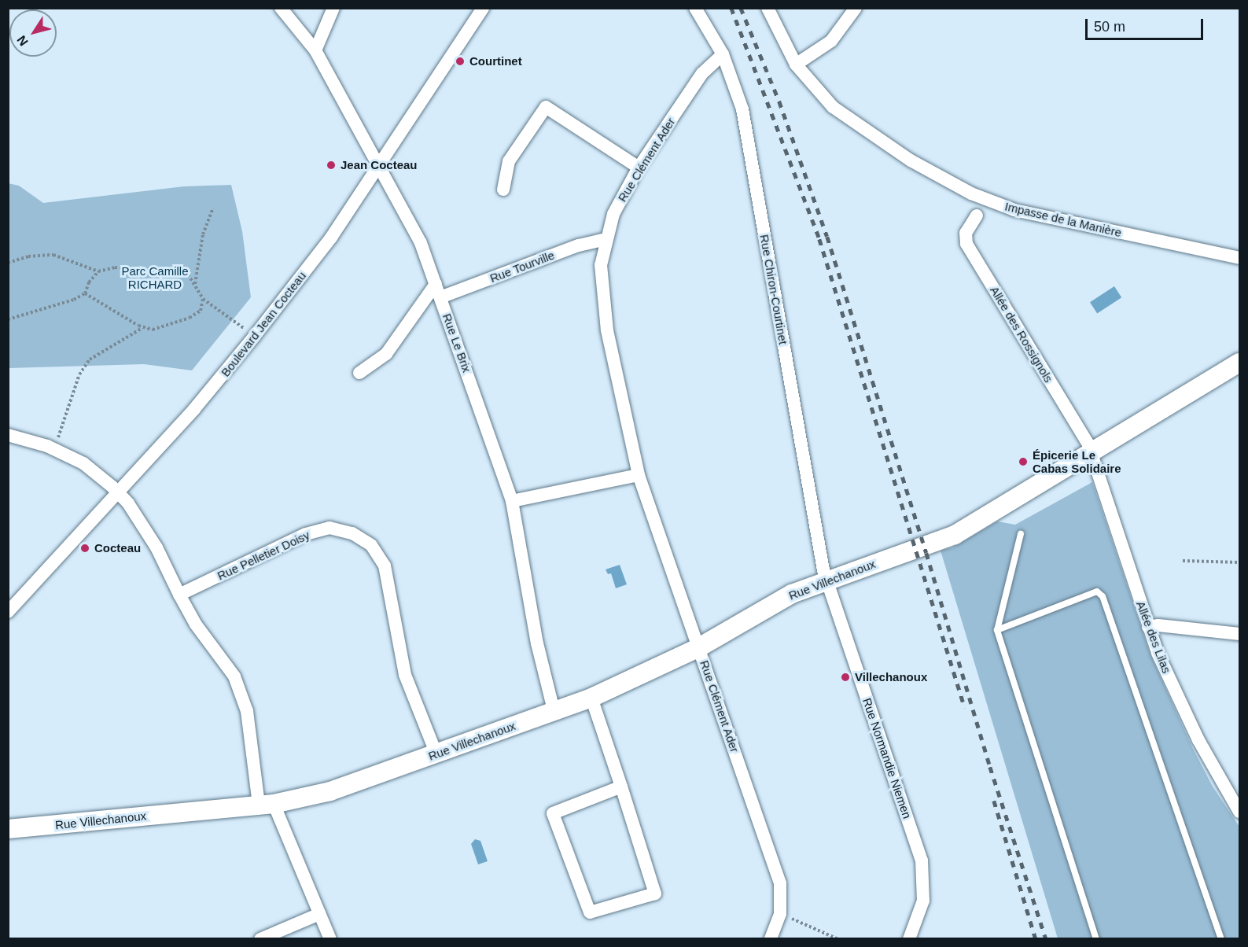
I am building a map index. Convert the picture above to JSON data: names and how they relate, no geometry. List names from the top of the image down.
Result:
{
  "streets": {
    "street": [
      "Rue Clément Ader",
      "Impasse de la Manière",
      "Rue Tourville",
      "Rue Chiron-Courtinet",
      "Boulevard Jean Cocteau",
      "Allée des Rossignols",
      "Rue Le Brix",
      "Rue Pelletier Doisy",
      "Rue Villechanoux",
      "Allée des Lilas",
      "Rue Normandie Niemen"
    ]
  },
  "crossings": [
    ["Rue Clément Ader", "Rue Tourville"],
    ["Rue Clément Ader", "Rue Chiron-Courtinet"],
    ["Rue Clément Ader", "Rue Villechanoux"],
    ["Rue Tourville", "Rue Le Brix"],
    ["Rue Chiron-Courtinet", "Rue Villechanoux"],
    ["Rue Chiron-Courtinet", "Rue Normandie Niemen"],
    ["Boulevard Jean Cocteau", "Rue Le Brix"],
    ["Allée des Rossignols", "Rue Villechanoux"],
    ["Allée des Rossignols", "Allée des Lilas"],
    ["Rue Le Brix", "Rue Villechanoux"],
    ["Rue Pelletier Doisy", "Rue Villechanoux"],
    ["Rue Villechanoux", "Allée des Lilas"],
    ["Rue Villechanoux", "Rue Normandie Niemen"]
  ],
  "parks": ["Parc Camille RICHARD"],
  "places": [
    "Courtinet",
    "Jean Cocteau",
    "Épicerie Le Cabas Solidaire",
    "Cocteau",
    "Villechanoux"
  ],
  "scale_bar": "50 m",
  "north": "bottom left"
}
